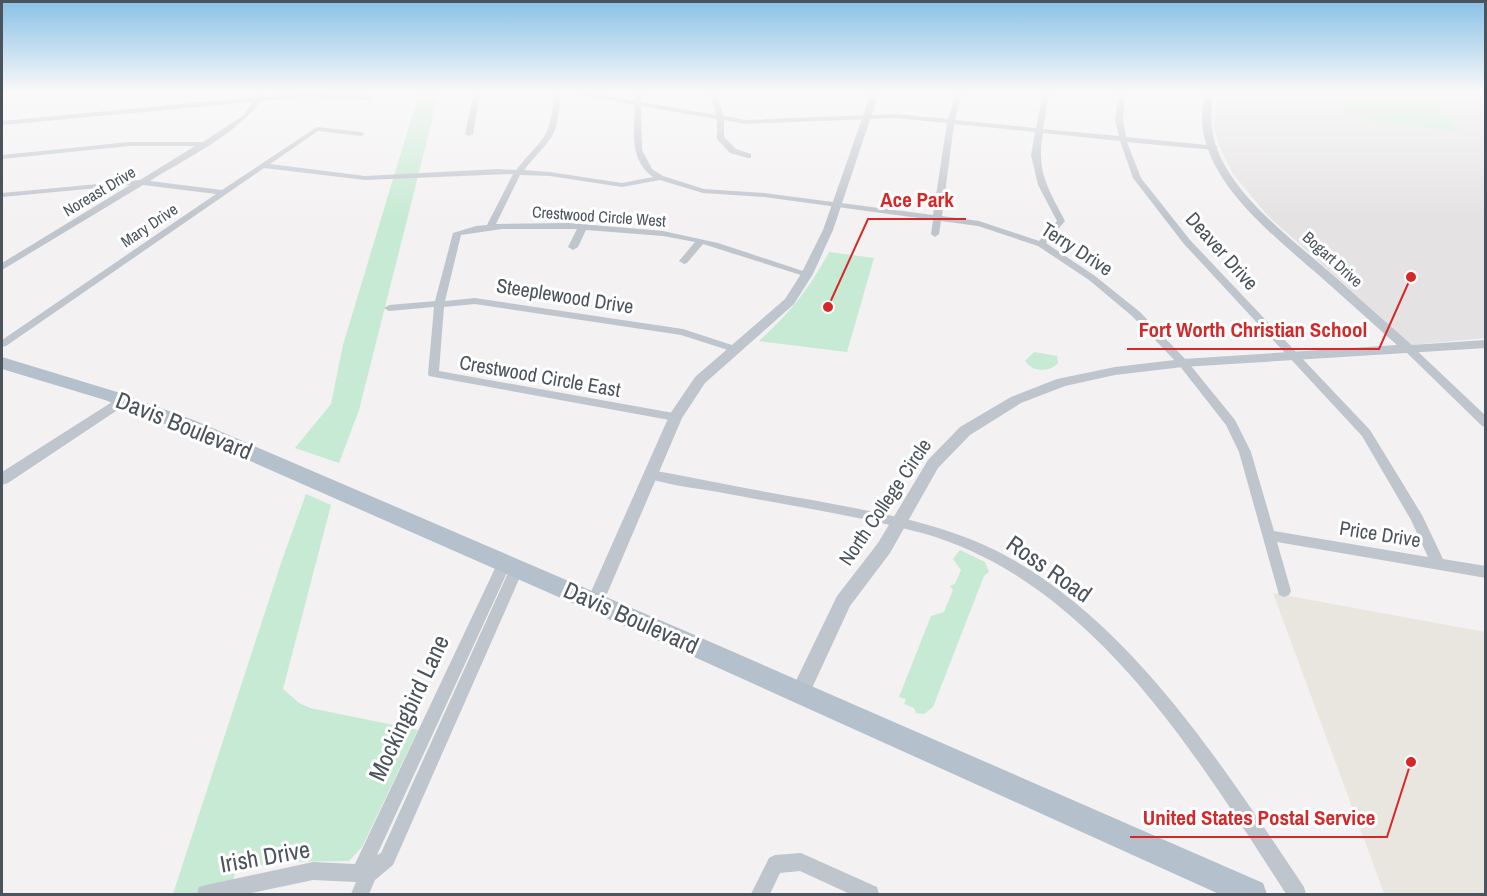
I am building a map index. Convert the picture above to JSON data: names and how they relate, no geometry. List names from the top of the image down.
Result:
{
  "streets": {
    "main road": ["Davis Boulevard"],
    "street": [
      "Noreast Drive",
      "Crestwood Circle West",
      "Mary Drive",
      "Terry Drive",
      "Deaver Drive",
      "Bogart Drive",
      "Steeplewood Drive",
      "Crestwood Circle East",
      "North College Circle",
      "Price Drive",
      "Ross Road",
      "Mockingbird Lane",
      "Irish Drive"
    ]
  },
  "crossings": [
    ["Crestwood Circle West", "Steeplewood Drive"],
    ["Crestwood Circle West", "Crestwood Circle East"],
    ["Terry Drive", "North College Circle"],
    ["Terry Drive", "Price Drive"],
    ["Deaver Drive", "North College Circle"],
    ["Deaver Drive", "Price Drive"],
    ["Bogart Drive", "North College Circle"],
    ["Steeplewood Drive", "Crestwood Circle East"],
    ["Davis Boulevard", "North College Circle"],
    ["Davis Boulevard", "Mockingbird Lane"],
    ["North College Circle", "Ross Road"],
    ["Mockingbird Lane", "Irish Drive"]
  ],
  "places": ["Fort Worth Christian School", "Ace Park", "United States Postal Service"]
}
